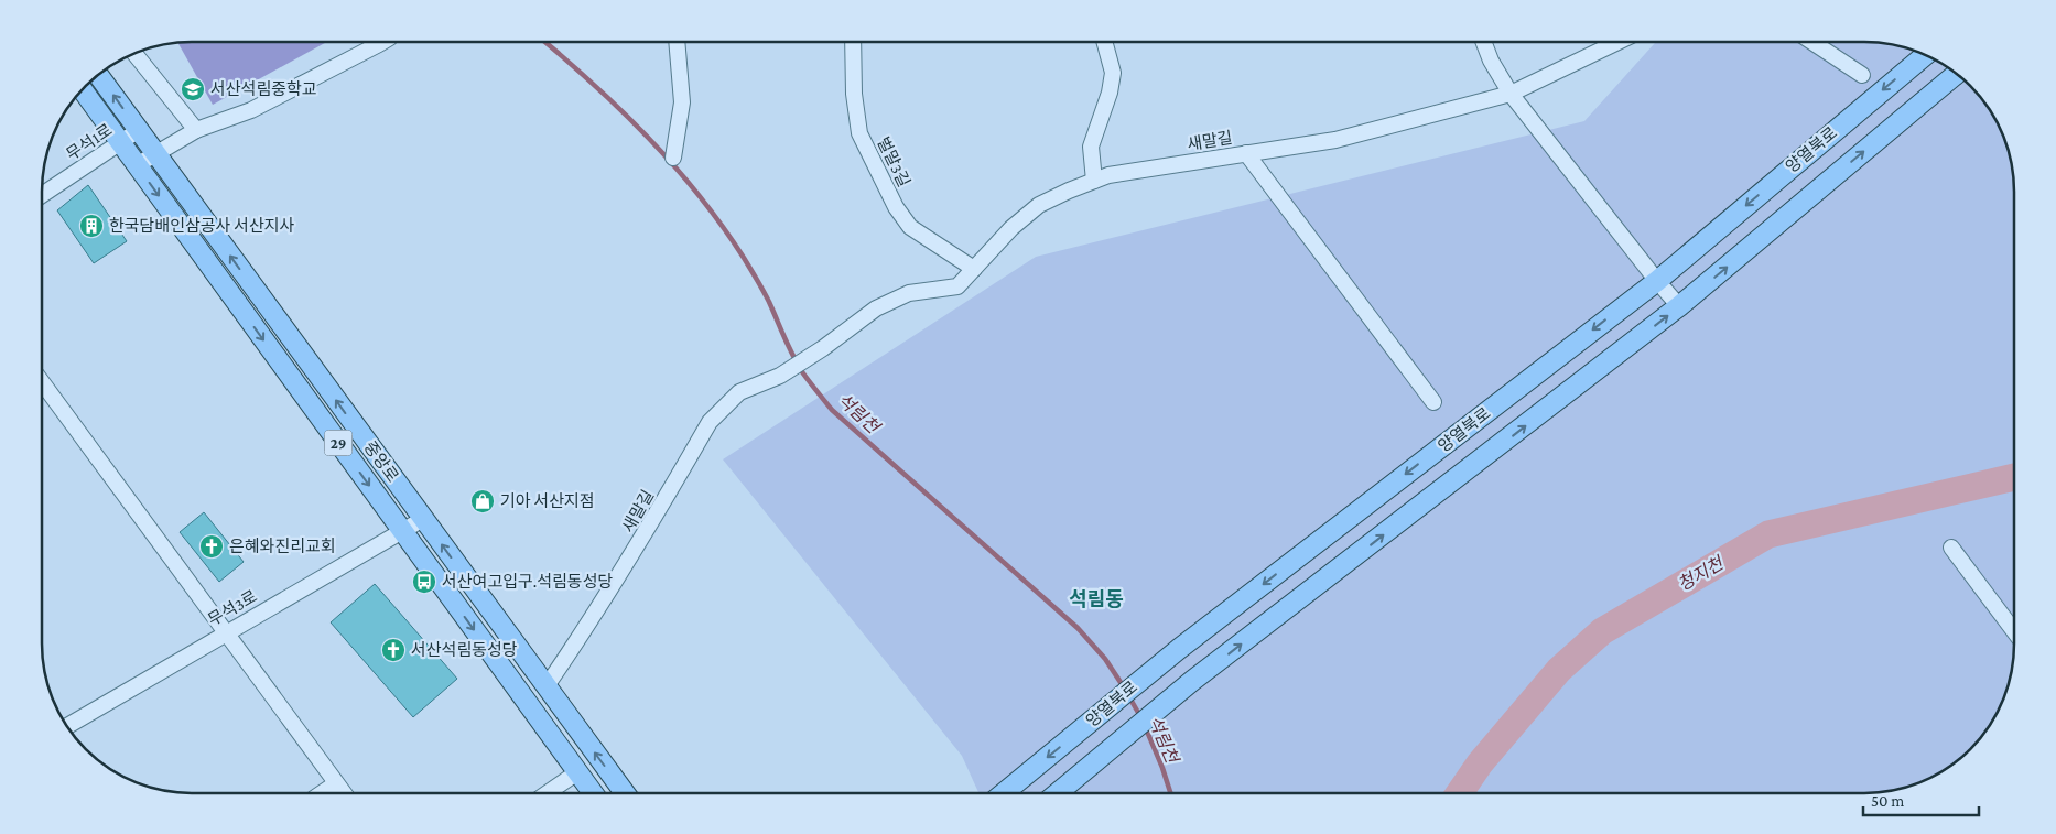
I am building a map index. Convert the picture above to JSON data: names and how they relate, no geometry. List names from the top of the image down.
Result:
{
  "streets": {
    "main road": ["양열북로", "29", "중앙로"],
    "street": [
      "새말길",
      "무석1로",
      "벌말3길",
      "무석3로"
    ]
  },
  "crossings": [
    ["새말길", "벌말3길"],
    ["새말길", "중앙로"],
    ["무석1로", "중앙로"],
    ["중앙로", "무석3로"]
  ],
  "districts": ["석림동"],
  "water": ["석림천", "청지천"],
  "places": {
    "school or university": ["서산석림중학교"],
    "building": ["한국담배인삼공사 서산지사"],
    "shop": ["기아 서산지점"],
    "church": ["은혜와진리교회", "서산석림동성당"],
    "bus stop": ["서산여고입구.석림동성당"]
  },
  "scale_bar": "50 m"
}
